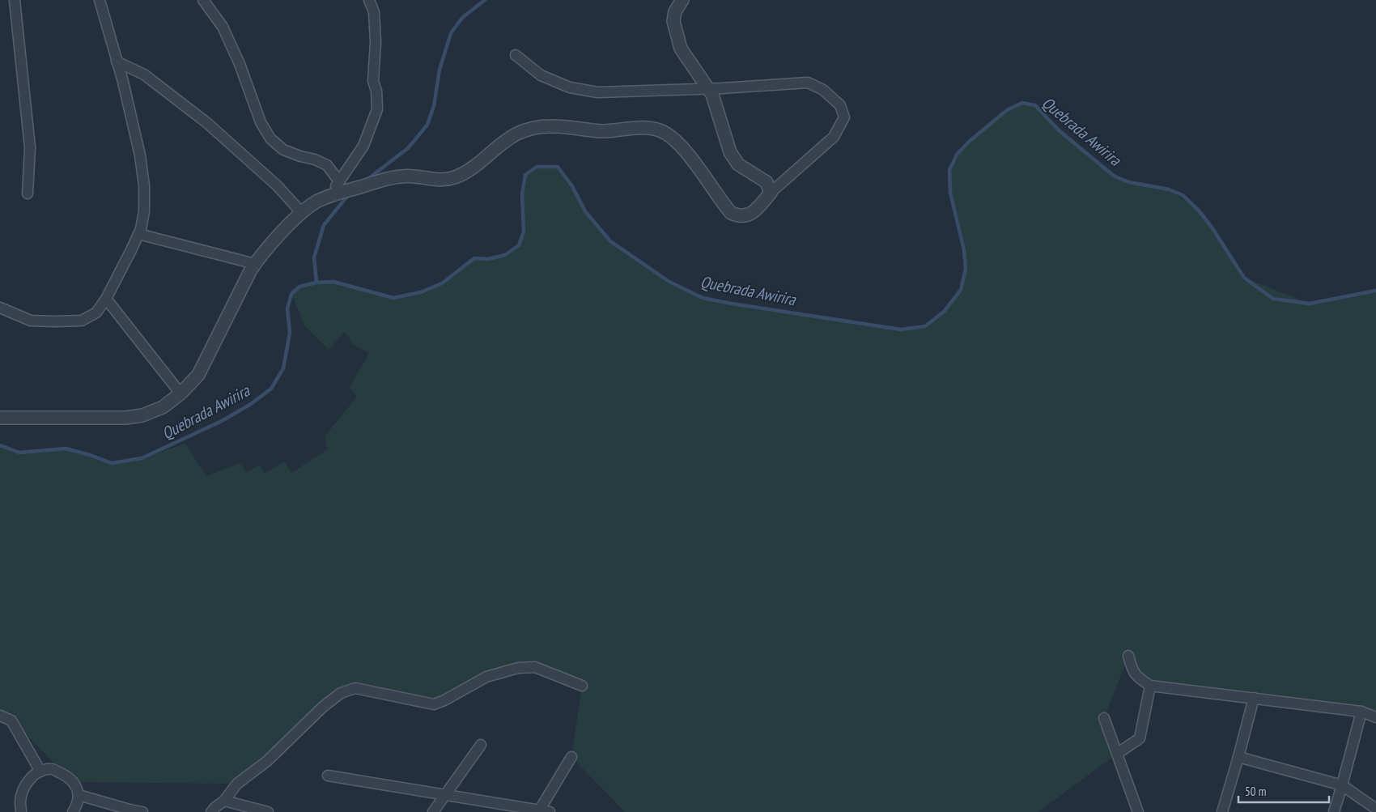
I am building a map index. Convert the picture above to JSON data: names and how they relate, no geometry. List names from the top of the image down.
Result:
{
  "water": ["Quebrada Awirira"],
  "scale_bar": "50 m"
}
